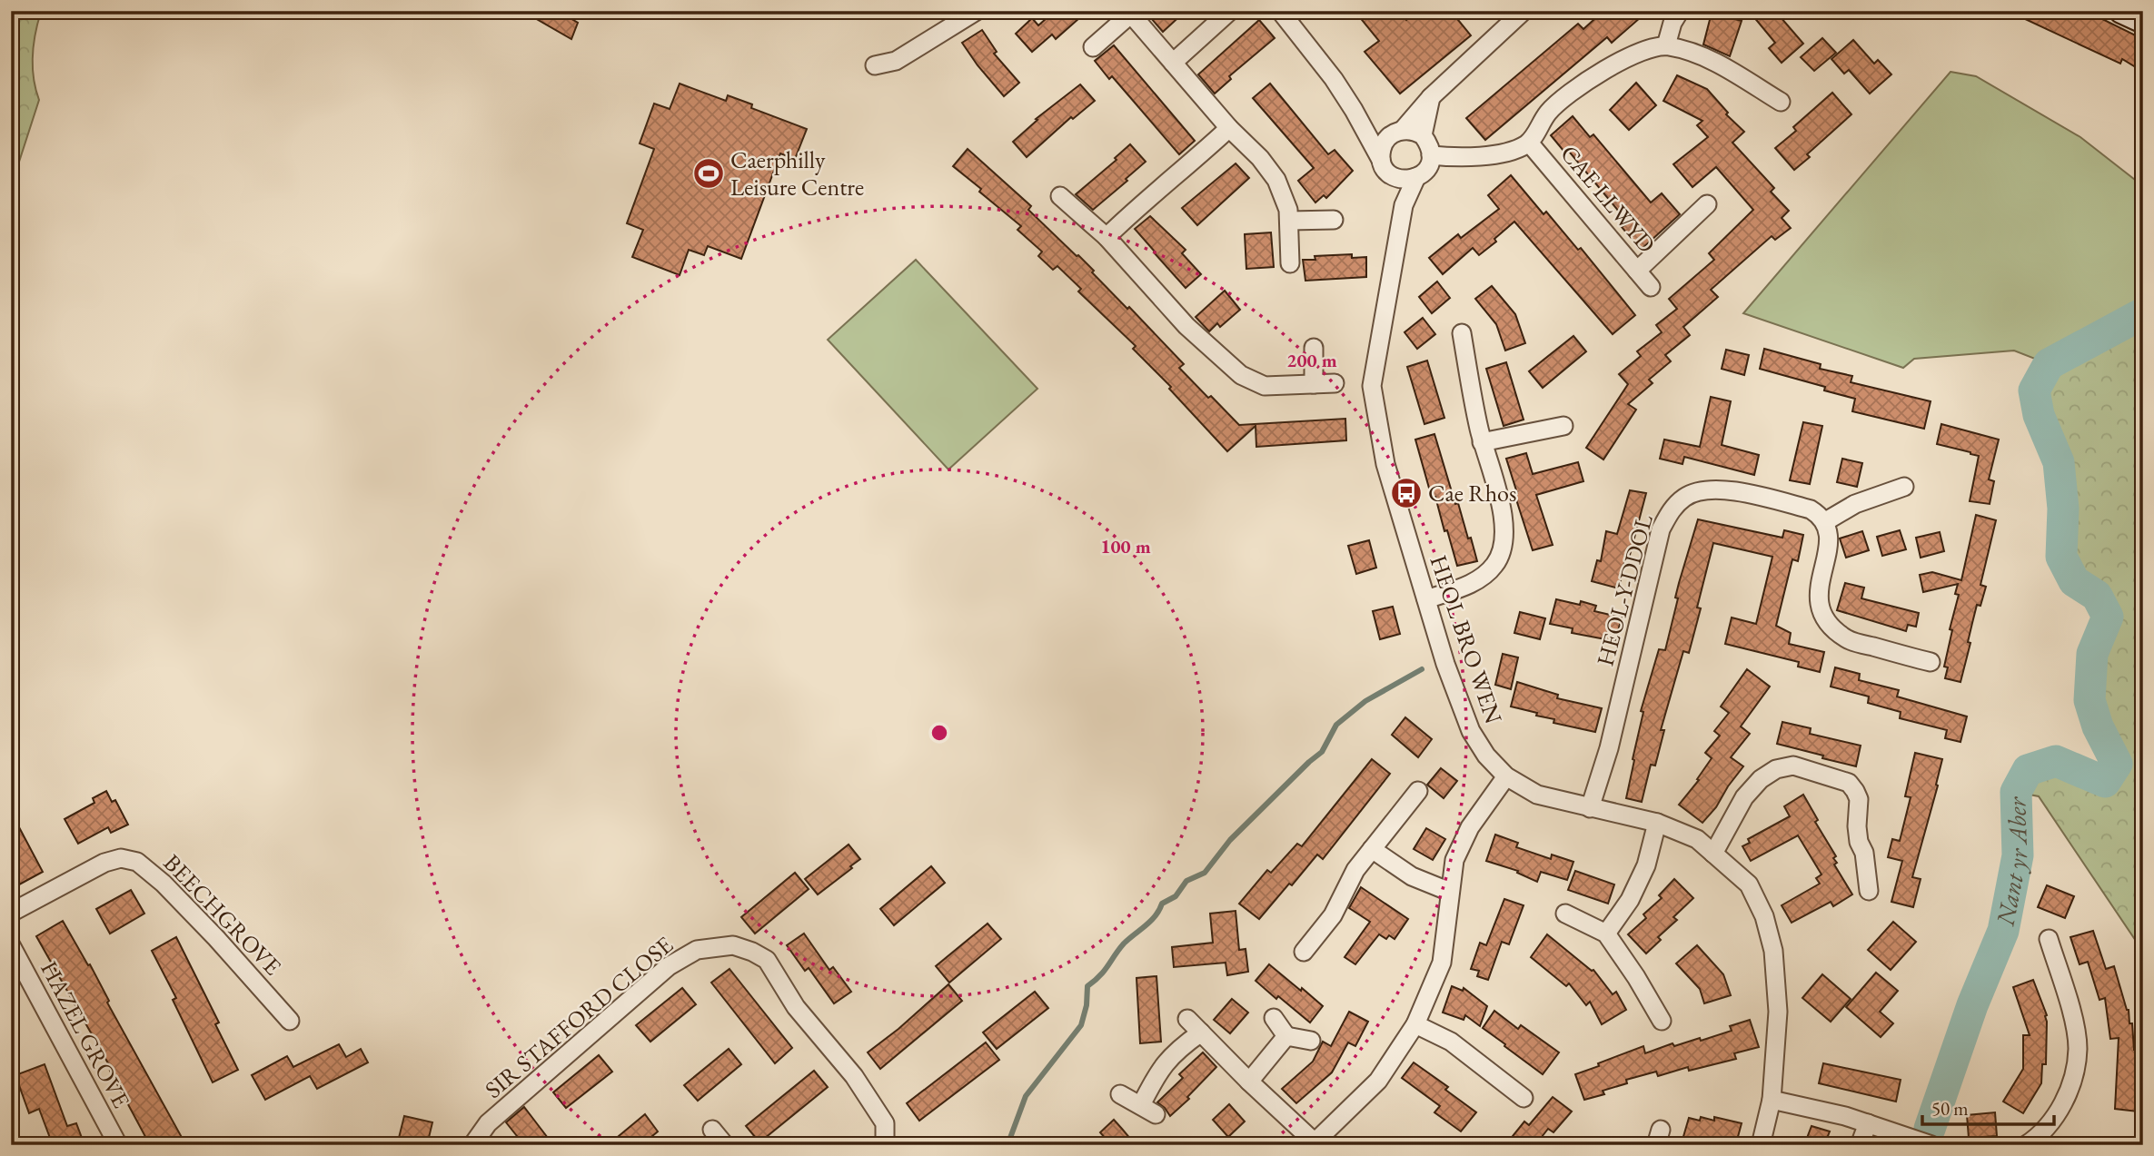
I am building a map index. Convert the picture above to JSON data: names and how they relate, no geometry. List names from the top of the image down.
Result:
{
  "streets": {
    "street": [
      "CAE LLWYD",
      "HEOL-Y-DDOL",
      "HEOL BRO WEN",
      "BEECHGROVE",
      "SIR STAFFORD CLOSE",
      "HAZEL GROVE"
    ]
  },
  "crossings": [
    ["HEOL-Y-DDOL", "HEOL BRO WEN"]
  ],
  "water": ["Nant yr Aber"],
  "places": {
    "sports": ["Caerphilly Leisure Centre"],
    "bus stop": ["Cae Rhos"]
  },
  "scale_bar": "50 m",
  "rings": ["200 m", "100 m"]
}
